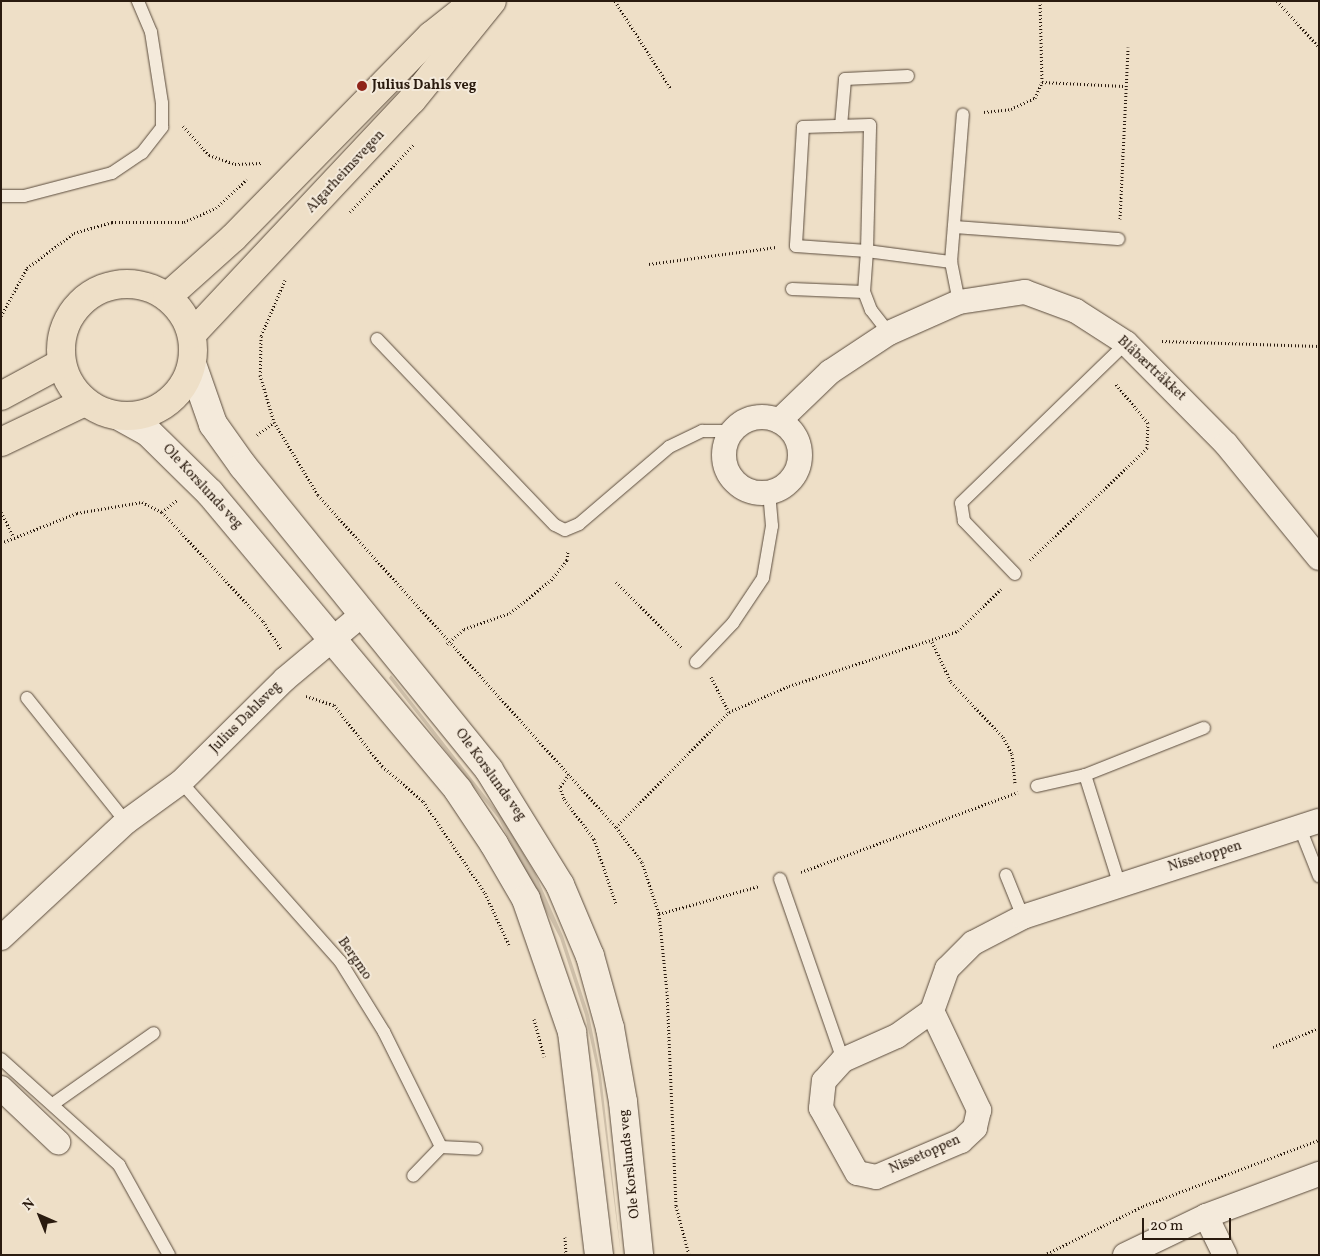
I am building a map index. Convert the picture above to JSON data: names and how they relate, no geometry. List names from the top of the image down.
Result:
{
  "streets": {
    "main road": ["Algarheimsvegen"],
    "street": [
      "Blåbærtråkket",
      "Ole Korslunds veg",
      "Julius Dahlsveg",
      "Nissetoppen"
    ],
    "lane": ["Bergmo"]
  },
  "crossings": [
    ["Algarheimsvegen", "Ole Korslunds veg"],
    ["Ole Korslunds veg", "Julius Dahlsveg"],
    ["Julius Dahlsveg", "Bergmo"]
  ],
  "places": ["Julius Dahls veg"],
  "scale_bar": "20 m",
  "north": "top left"
}
